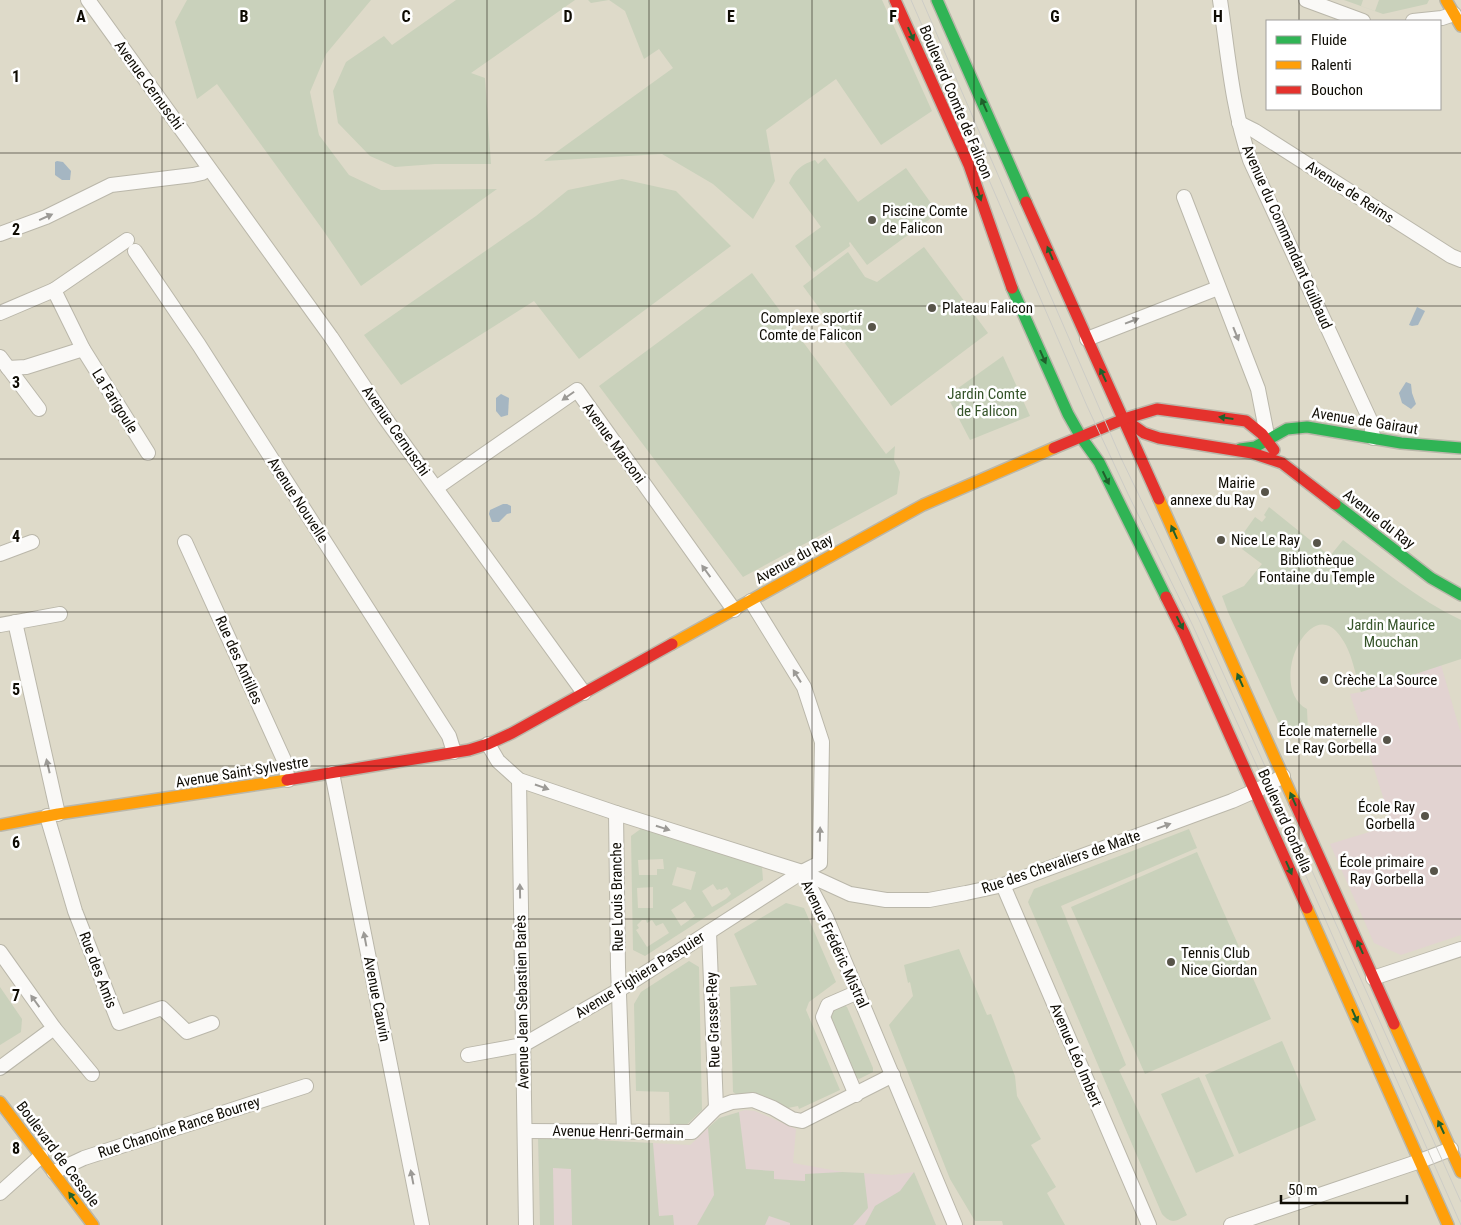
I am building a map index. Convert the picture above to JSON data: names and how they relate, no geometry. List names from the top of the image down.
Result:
{
  "streets": {
    "main road": [
      "Boulevard Comte de Falicon",
      "Avenue de Gairaut",
      "Avenue du Ray",
      "Avenue Saint-Sylvestre",
      "Boulevard Gorbella",
      "Boulevard de Cessole"
    ],
    "street": [
      "Avenue Cernuschi",
      "Avenue de Reims",
      "Avenue du Commandant Guilbaud",
      "La Farigoule",
      "Avenue Marconi",
      "Avenue Nouvelle",
      "Rue des Antilles",
      "Rue des Chevaliers de Malte",
      "Rue Louis Branche",
      "Avenue Frédéric Mistral",
      "Rue des Amis",
      "Avenue Fighiera Pasquier",
      "Avenue Cauvin",
      "Avenue Jean Sebastien Barès",
      "Rue Grasset-Rey",
      "Avenue Léo Imbert",
      "Rue Chanoine Rance Bourrey",
      "Avenue Henri-Germain"
    ]
  },
  "crossings": [
    ["Avenue Cernuschi", "Avenue Marconi"],
    ["Avenue Cernuschi", "Avenue du Ray"],
    ["Boulevard Comte de Falicon", "Avenue du Ray"],
    ["Boulevard Comte de Falicon", "Boulevard Gorbella"],
    ["Avenue de Reims", "Avenue du Commandant Guilbaud"],
    ["Avenue du Commandant Guilbaud", "Avenue de Gairaut"],
    ["La Farigoule", "Avenue Nouvelle"],
    ["Avenue de Gairaut", "Avenue du Ray"],
    ["Avenue Marconi", "Avenue du Ray"],
    ["Avenue Nouvelle", "Avenue Saint-Sylvestre"],
    ["Avenue du Ray", "Avenue Saint-Sylvestre"],
    ["Avenue du Ray", "Boulevard Gorbella"],
    ["Avenue du Ray", "Avenue Frédéric Mistral"],
    ["Avenue du Ray", "Avenue Fighiera Pasquier"],
    ["Rue des Antilles", "Avenue Saint-Sylvestre"],
    ["Avenue Saint-Sylvestre", "Avenue Frédéric Mistral"],
    ["Avenue Saint-Sylvestre", "Rue des Amis"],
    ["Avenue Saint-Sylvestre", "Avenue Cauvin"],
    ["Boulevard Gorbella", "Rue des Chevaliers de Malte"],
    ["Rue des Chevaliers de Malte", "Avenue Frédéric Mistral"],
    ["Rue des Chevaliers de Malte", "Avenue Fighiera Pasquier"],
    ["Rue des Chevaliers de Malte", "Avenue Léo Imbert"],
    ["Rue Louis Branche", "Avenue Frédéric Mistral"],
    ["Rue Louis Branche", "Avenue Fighiera Pasquier"],
    ["Rue Louis Branche", "Avenue Henri-Germain"],
    ["Avenue Frédéric Mistral", "Avenue Fighiera Pasquier"],
    ["Avenue Frédéric Mistral", "Avenue Jean Sebastien Barès"],
    ["Avenue Frédéric Mistral", "Avenue Henri-Germain"],
    ["Avenue Fighiera Pasquier", "Avenue Jean Sebastien Barès"],
    ["Avenue Fighiera Pasquier", "Rue Grasset-Rey"],
    ["Avenue Jean Sebastien Barès", "Avenue Henri-Germain"],
    ["Rue Grasset-Rey", "Avenue Henri-Germain"],
    ["Rue Chanoine Rance Bourrey", "Boulevard de Cessole"]
  ],
  "one_way": [
    "Rue des Chevaliers de Malte",
    "Avenue Frédéric Mistral",
    "Avenue Fighiera Pasquier",
    "Avenue Cauvin",
    "Avenue Jean Sebastien Barès",
    "Boulevard de Cessole"
  ],
  "parks": ["Jardin Comte de Falicon", "Jardin Maurice Mouchan"],
  "places": [
    "Piscine Comte de Falicon",
    "Plateau Falicon",
    "Complexe sportif Comte de Falicon",
    "Mairie annexe du Ray",
    "Nice Le Ray",
    "Bibliothèque Fontaine du Temple",
    "Crèche La Source",
    "École maternelle Le Ray Gorbella",
    "École Ray Gorbella",
    "École primaire Ray Gorbella",
    "Tennis Club Nice Giordan"
  ],
  "legend": ["Fluide", "Ralenti", "Bouchon"],
  "scale_bar": "50 m",
  "grid": {
    "columns": [
      "A",
      "B",
      "C",
      "D",
      "E",
      "F",
      "G",
      "H"
    ],
    "rows": [
      "1",
      "2",
      "3",
      "4",
      "5",
      "6",
      "7",
      "8"
    ]
  }
}
